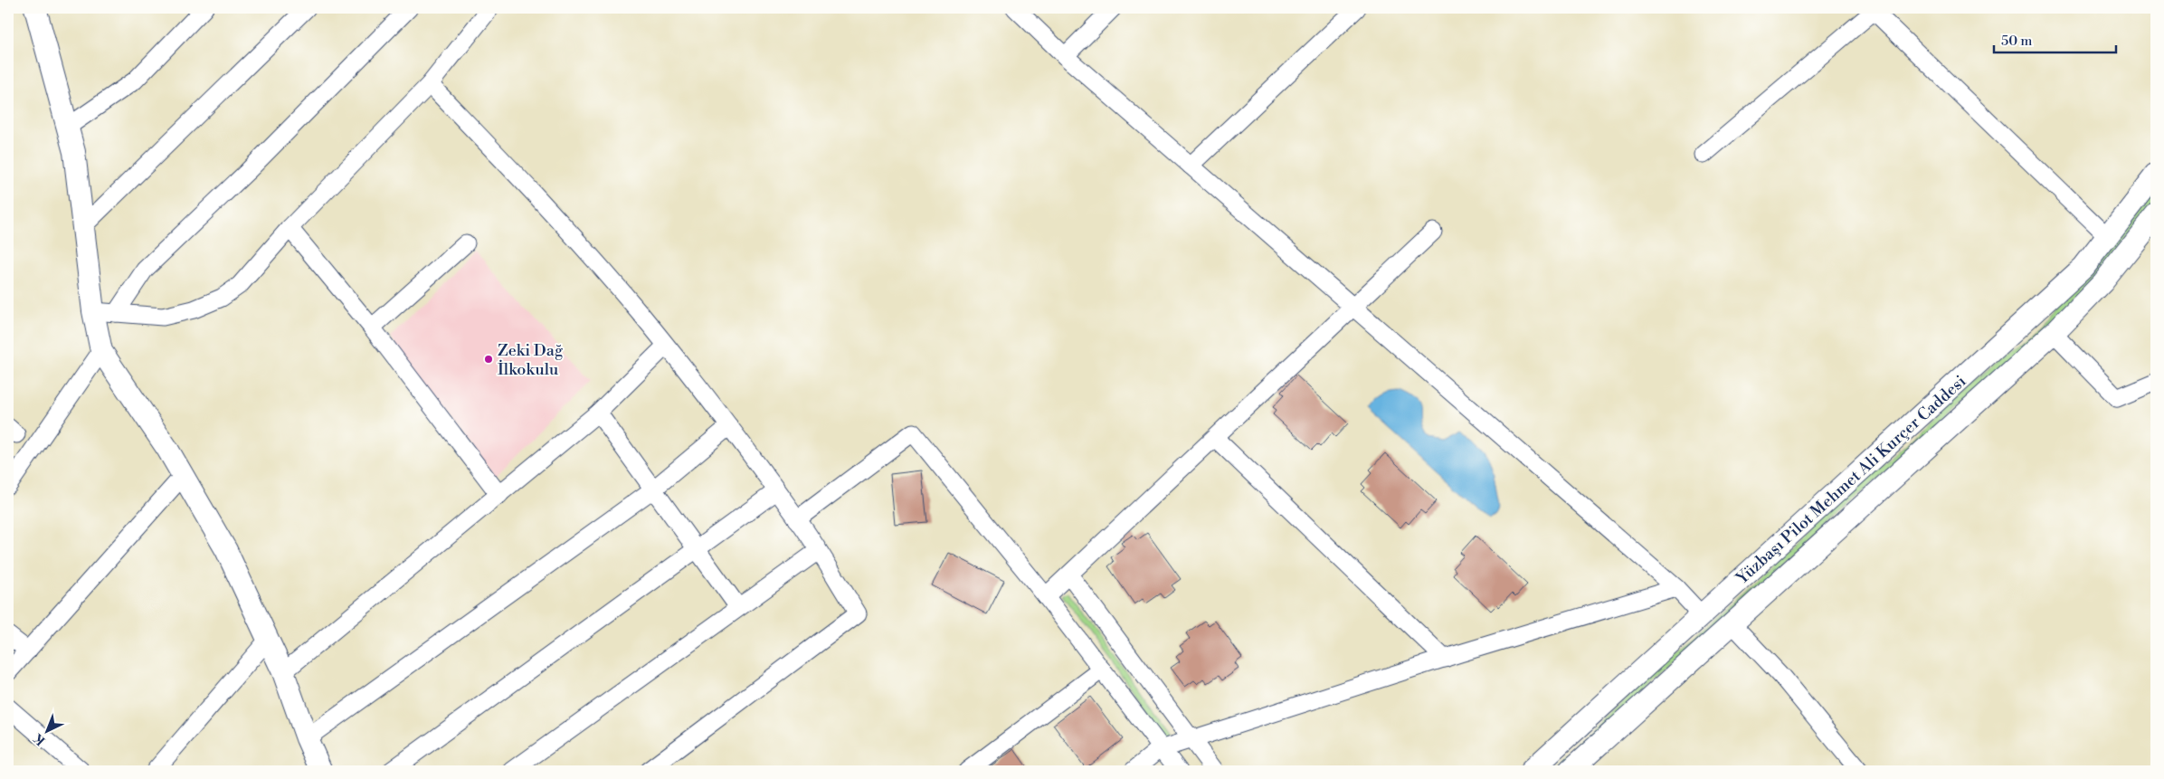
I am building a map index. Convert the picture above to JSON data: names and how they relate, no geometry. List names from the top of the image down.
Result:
{
  "streets": {
    "main road": ["Yüzbaşı Pilot Mehmet Ali Kurçer Caddesi"]
  },
  "places": ["Zeki Dağ İlkokulu"],
  "scale_bar": "50 m",
  "north": "bottom left"
}
